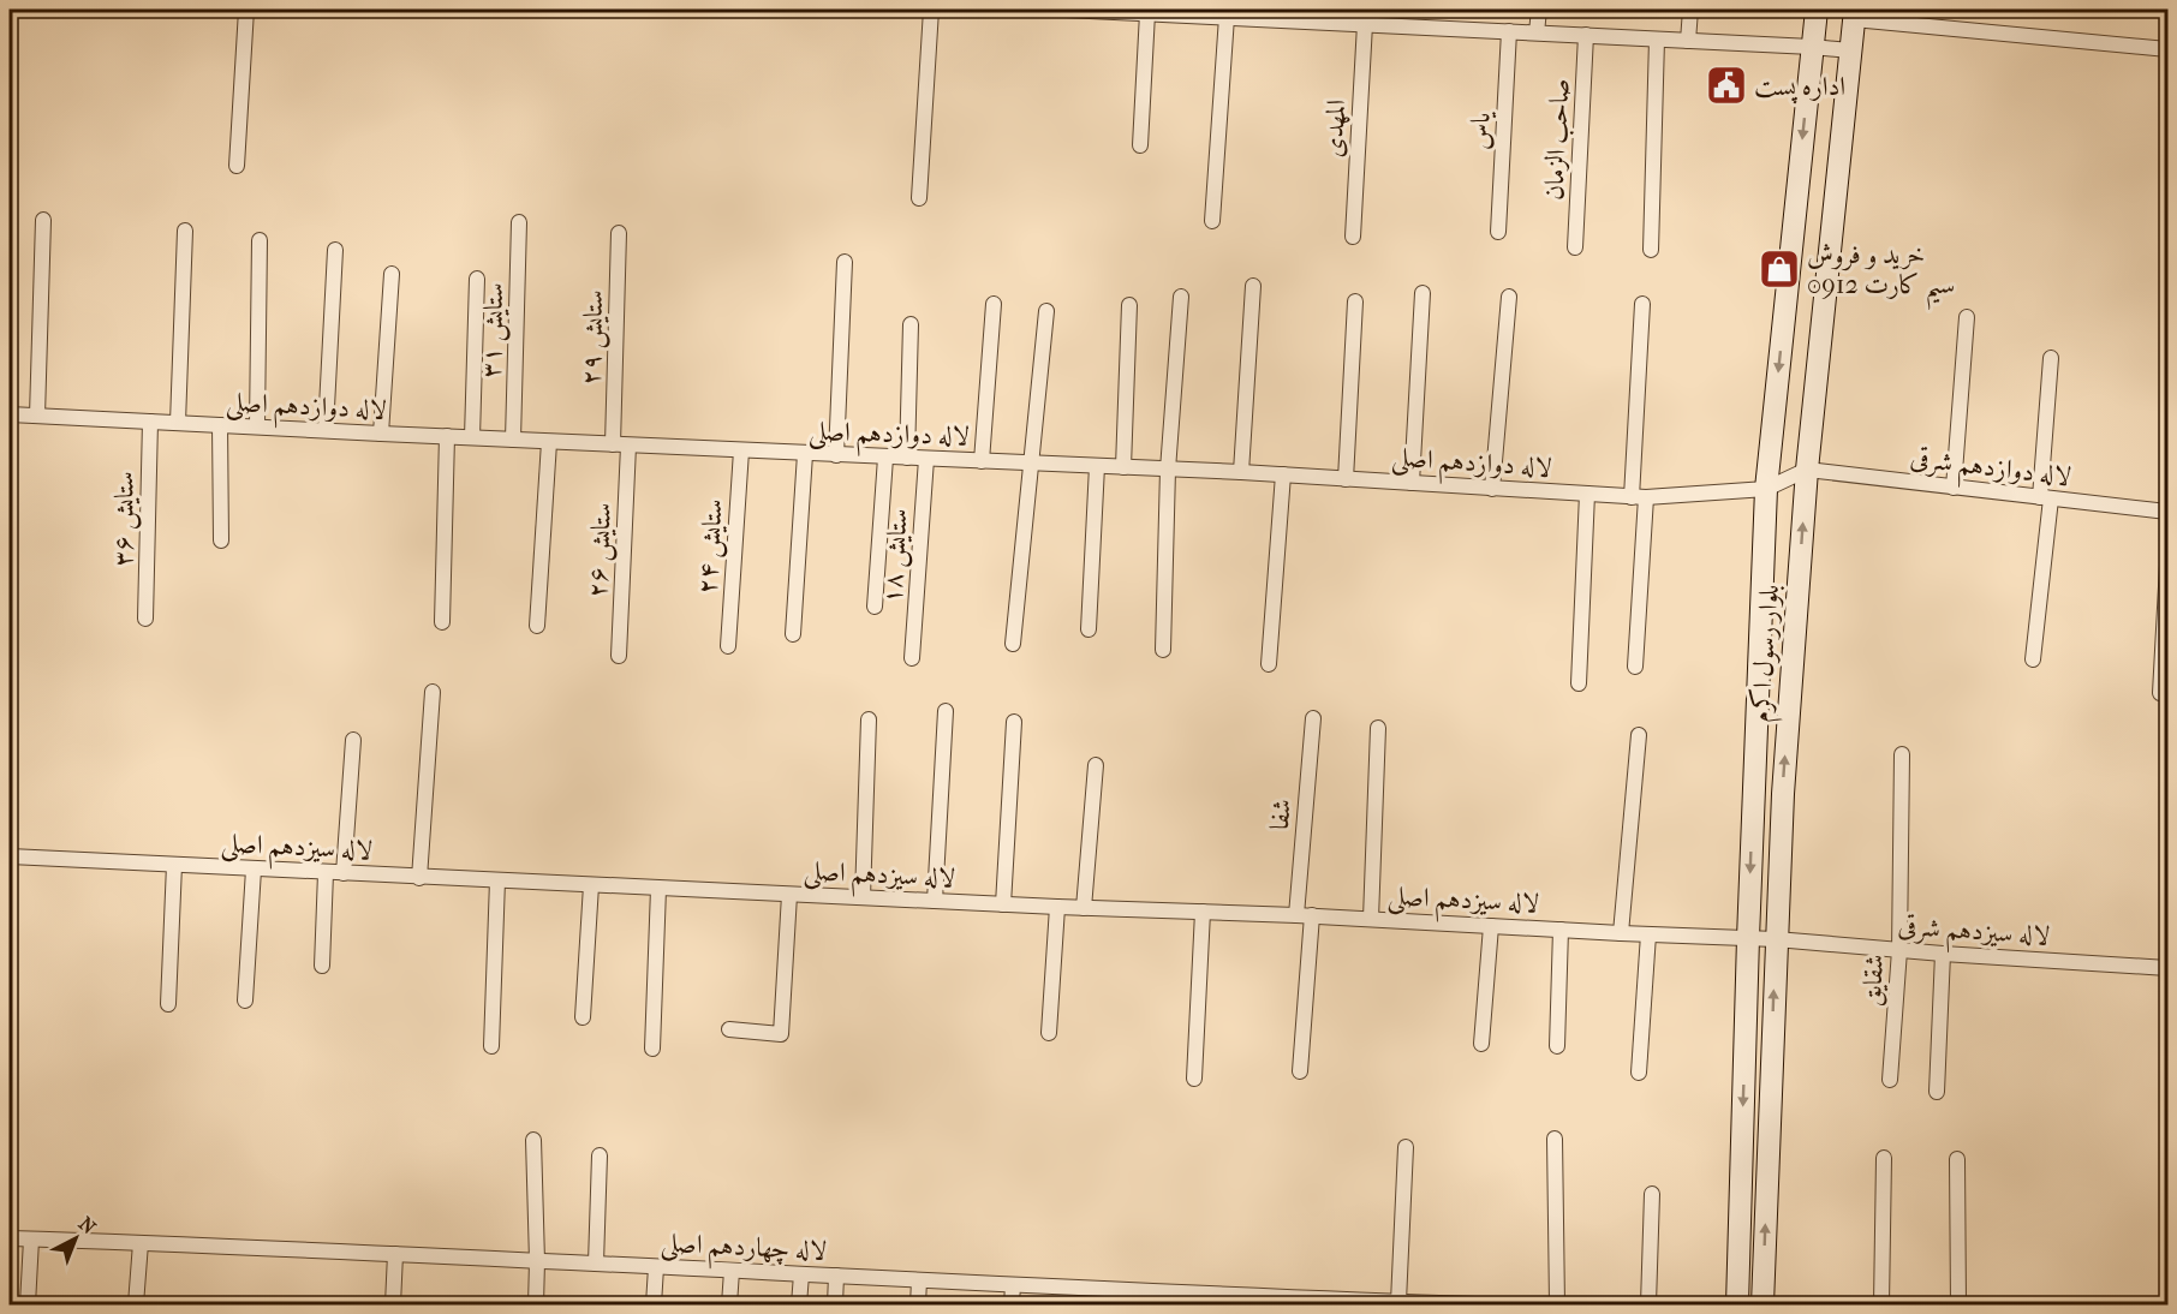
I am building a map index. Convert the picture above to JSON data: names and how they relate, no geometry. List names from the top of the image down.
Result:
{
  "streets": {
    "main road": ["بلوار رسول اکرم"],
    "street": [
      "المهدی",
      "یاس",
      "صاحب الزمان",
      "ستایش ۳۱",
      "ستایش ۲۹",
      "لاله دوازدهم اصلی",
      "لاله دوازدهم شرقی",
      "ستایش ۳۶",
      "ستایش ۲۴",
      "ستایش ۲۶",
      "ستایش ۱۸",
      "شفا",
      "لاله سیزدهم اصلی",
      "لاله سیزدهم شرقی",
      "شقایق",
      "لاله چهاردهم اصلی"
    ]
  },
  "crossings": [
    ["ستایش ۳۱", "لاله دوازدهم اصلی"],
    ["ستایش ۲۹", "لاله دوازدهم اصلی"],
    ["ستایش ۲۹", "ستایش ۲۶"],
    ["لاله دوازدهم اصلی", "ستایش ۳۶"],
    ["لاله دوازدهم اصلی", "ستایش ۲۴"],
    ["لاله دوازدهم اصلی", "ستایش ۲۶"],
    ["لاله دوازدهم اصلی", "ستایش ۱۸"],
    ["لاله دوازدهم اصلی", "بلوار رسول اکرم"],
    ["لاله دوازدهم شرقی", "بلوار رسول اکرم"],
    ["بلوار رسول اکرم", "لاله سیزدهم اصلی"],
    ["بلوار رسول اکرم", "لاله سیزدهم شرقی"],
    ["شفا", "لاله سیزدهم اصلی"],
    ["لاله سیزدهم اصلی", "لاله سیزدهم شرقی"],
    ["لاله سیزدهم شرقی", "شقایق"]
  ],
  "places": {
    "public building": ["اداره پست"],
    "shop": ["خرید و فروش سیم کارت 0912"]
  },
  "north": "top right"
}
